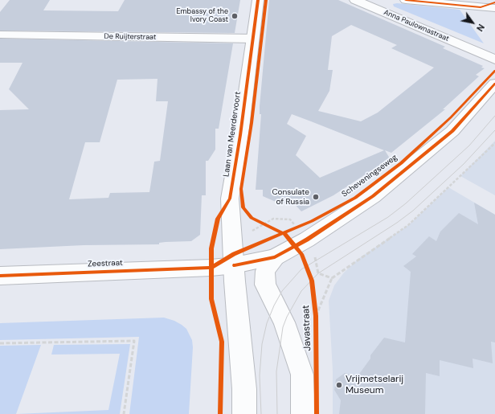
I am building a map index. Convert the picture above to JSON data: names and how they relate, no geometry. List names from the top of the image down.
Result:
{
  "streets": {
    "street": [
      "Anna Paulownastraat",
      "De Ruijterstraat",
      "Laan van Meerdervoort",
      "Scheveningseweg",
      "Zeestraat",
      "Javastraat"
    ]
  },
  "crossings": [
    ["De Ruijterstraat", "Laan van Meerdervoort"],
    ["Laan van Meerdervoort", "Scheveningseweg"],
    ["Laan van Meerdervoort", "Zeestraat"],
    ["Scheveningseweg", "Zeestraat"],
    ["Scheveningseweg", "Javastraat"]
  ],
  "places": ["Embassy of the Ivory Coast", "Consulate of Russia", "Vrijmetselarij Museum"],
  "north": "bottom right"
}
